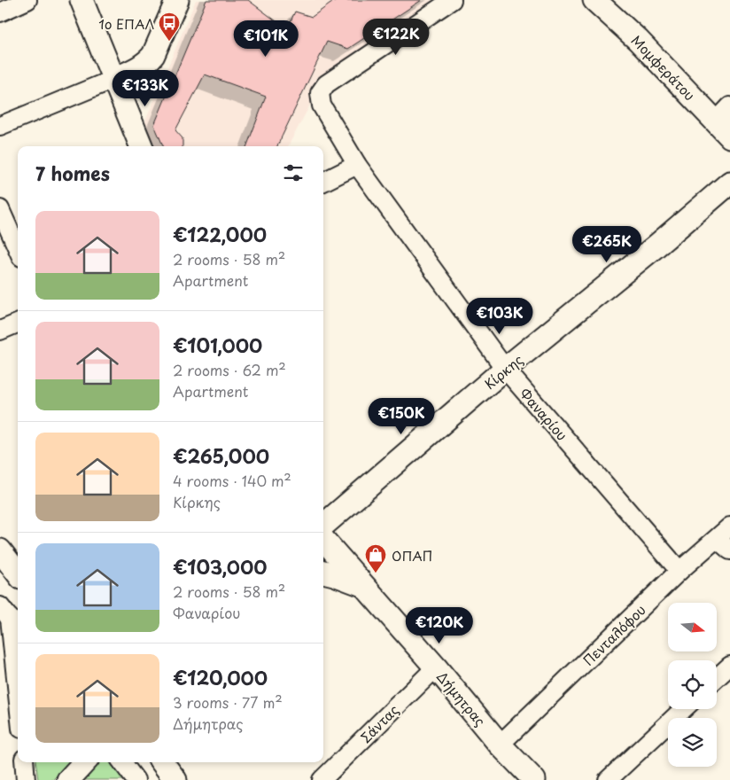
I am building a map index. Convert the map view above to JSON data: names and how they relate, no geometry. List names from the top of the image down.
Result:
{
  "streets": {
    "street": [
      "Μομφεράτου",
      "Κίρκης",
      "Φαναρίου",
      "Πενταλόφου",
      "Δήμητρας",
      "Σάντας"
    ]
  },
  "crossings": [
    ["Κίρκης", "Φαναρίου"],
    ["Φαναρίου", "Πενταλόφου"],
    ["Πενταλόφου", "Δήμητρας"],
    ["Δήμητρας", "Σάντας"]
  ],
  "places": {
    "bus stop": ["1ο ΕΠΑΛ"],
    "shop": ["ΟΠΑΠ"]
  },
  "north": "right",
  "page": {
    "price": [
      "€122K",
      "€101K",
      "€133K",
      "€265K",
      "€103K",
      "€150K",
      "€120K"
    ],
    "heading": "7 homes",
    "list": [
      {
        "name": "€122,000",
        "note": "2 rooms · 58 m² · Apartment"
      },
      {
        "name": "€101,000",
        "note": "2 rooms · 62 m² · Apartment"
      },
      {
        "name": "€265,000",
        "note": "4 rooms · 140 m² · Κίρκης"
      },
      {
        "name": "€103,000",
        "note": "2 rooms · 58 m² · Φαναρίου"
      },
      {
        "name": "€120,000",
        "note": "3 rooms · 77 m² · Δήμητρας"
      }
    ]
  }
}
